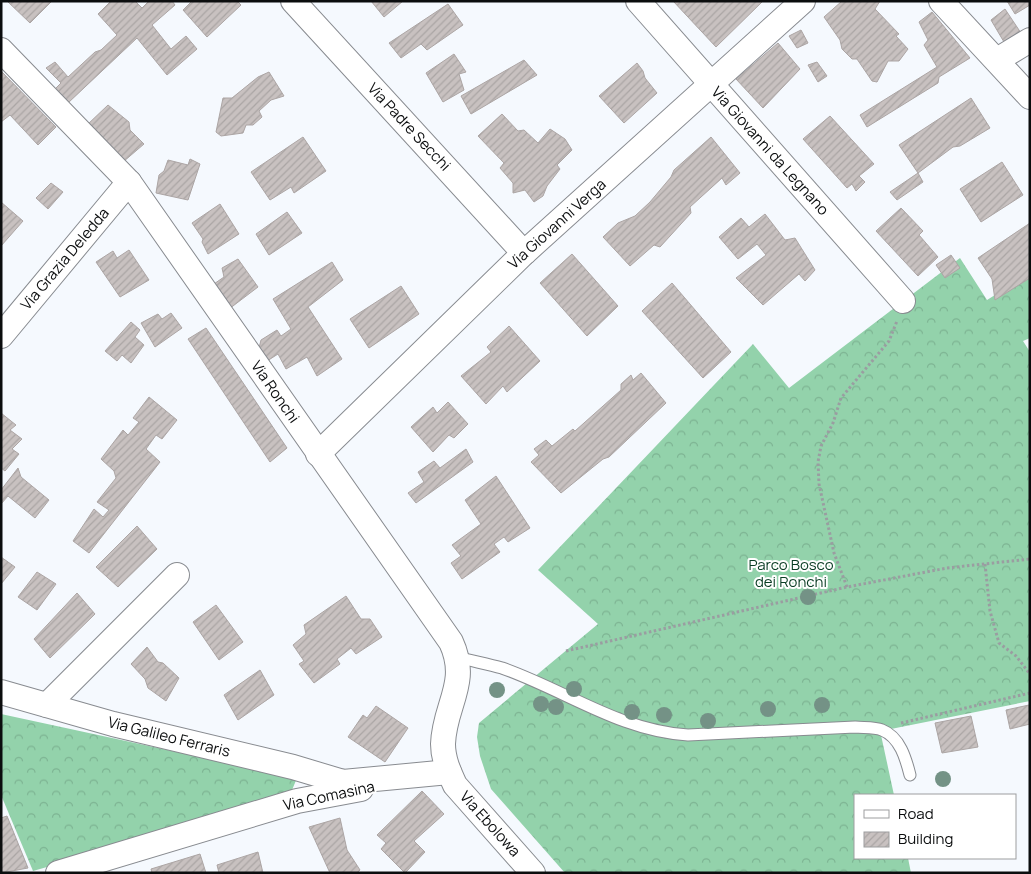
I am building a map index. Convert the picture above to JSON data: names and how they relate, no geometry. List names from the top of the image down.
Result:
{
  "streets": {
    "street": [
      "Via Padre Secchi",
      "Via Giovanni da Legnano",
      "Via Giovanni Verga",
      "Via Grazia Deledda",
      "Via Ronchi",
      "Via Galileo Ferraris",
      "Via Comasina",
      "Via Ebolowa"
    ]
  },
  "crossings": [
    ["Via Padre Secchi", "Via Giovanni Verga"],
    ["Via Giovanni da Legnano", "Via Giovanni Verga"],
    ["Via Giovanni Verga", "Via Ronchi"],
    ["Via Grazia Deledda", "Via Ronchi"],
    ["Via Ronchi", "Via Comasina"],
    ["Via Ronchi", "Via Ebolowa"],
    ["Via Galileo Ferraris", "Via Comasina"],
    ["Via Comasina", "Via Ebolowa"]
  ],
  "parks": ["Parco Bosco dei Ronchi"],
  "legend": ["Road", "Building"]
}
